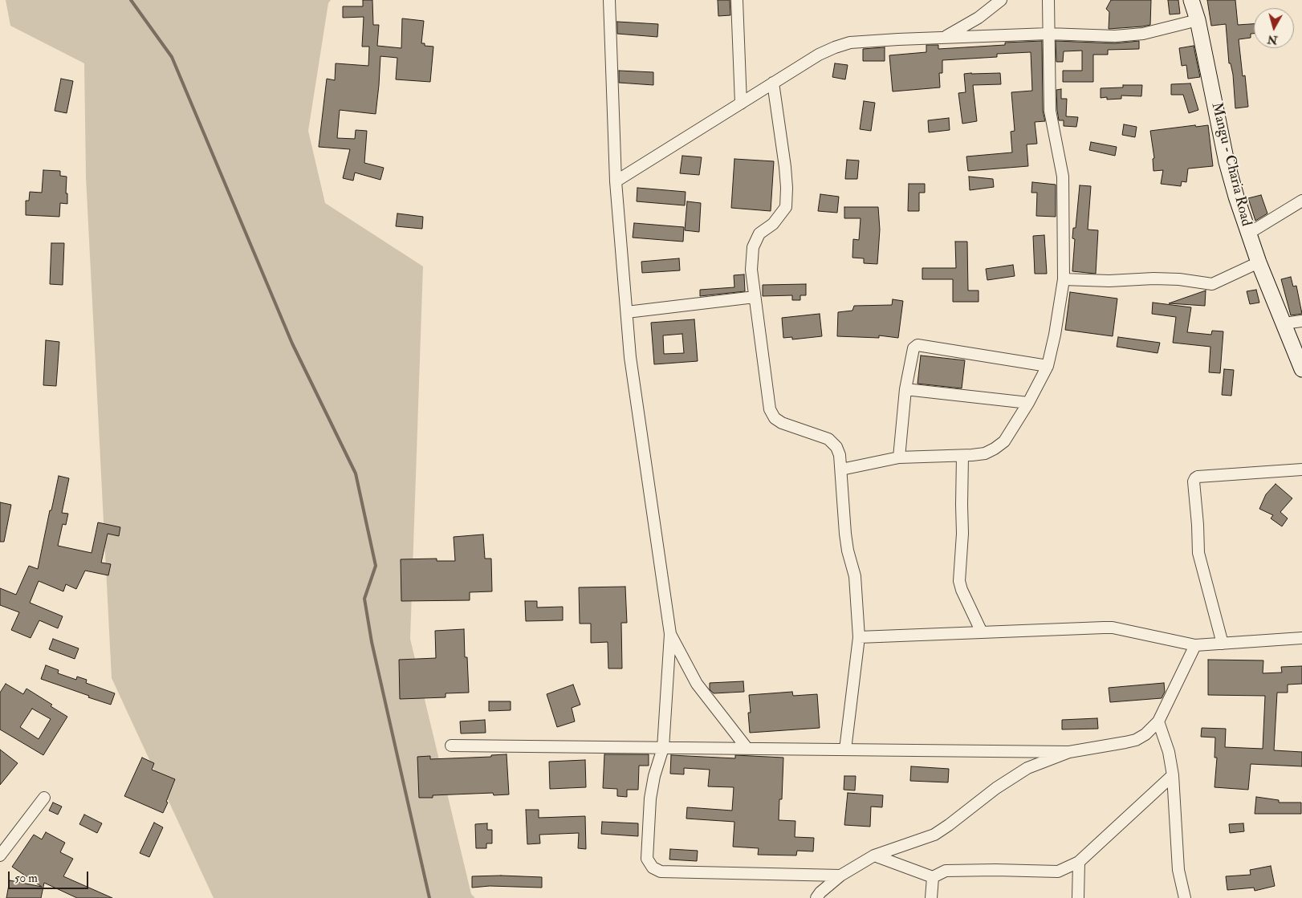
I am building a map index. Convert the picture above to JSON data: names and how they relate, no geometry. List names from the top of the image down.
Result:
{
  "streets": {
    "street": ["Mangu - Charia Road"]
  },
  "scale_bar": "50 m",
  "north": "bottom"
}
